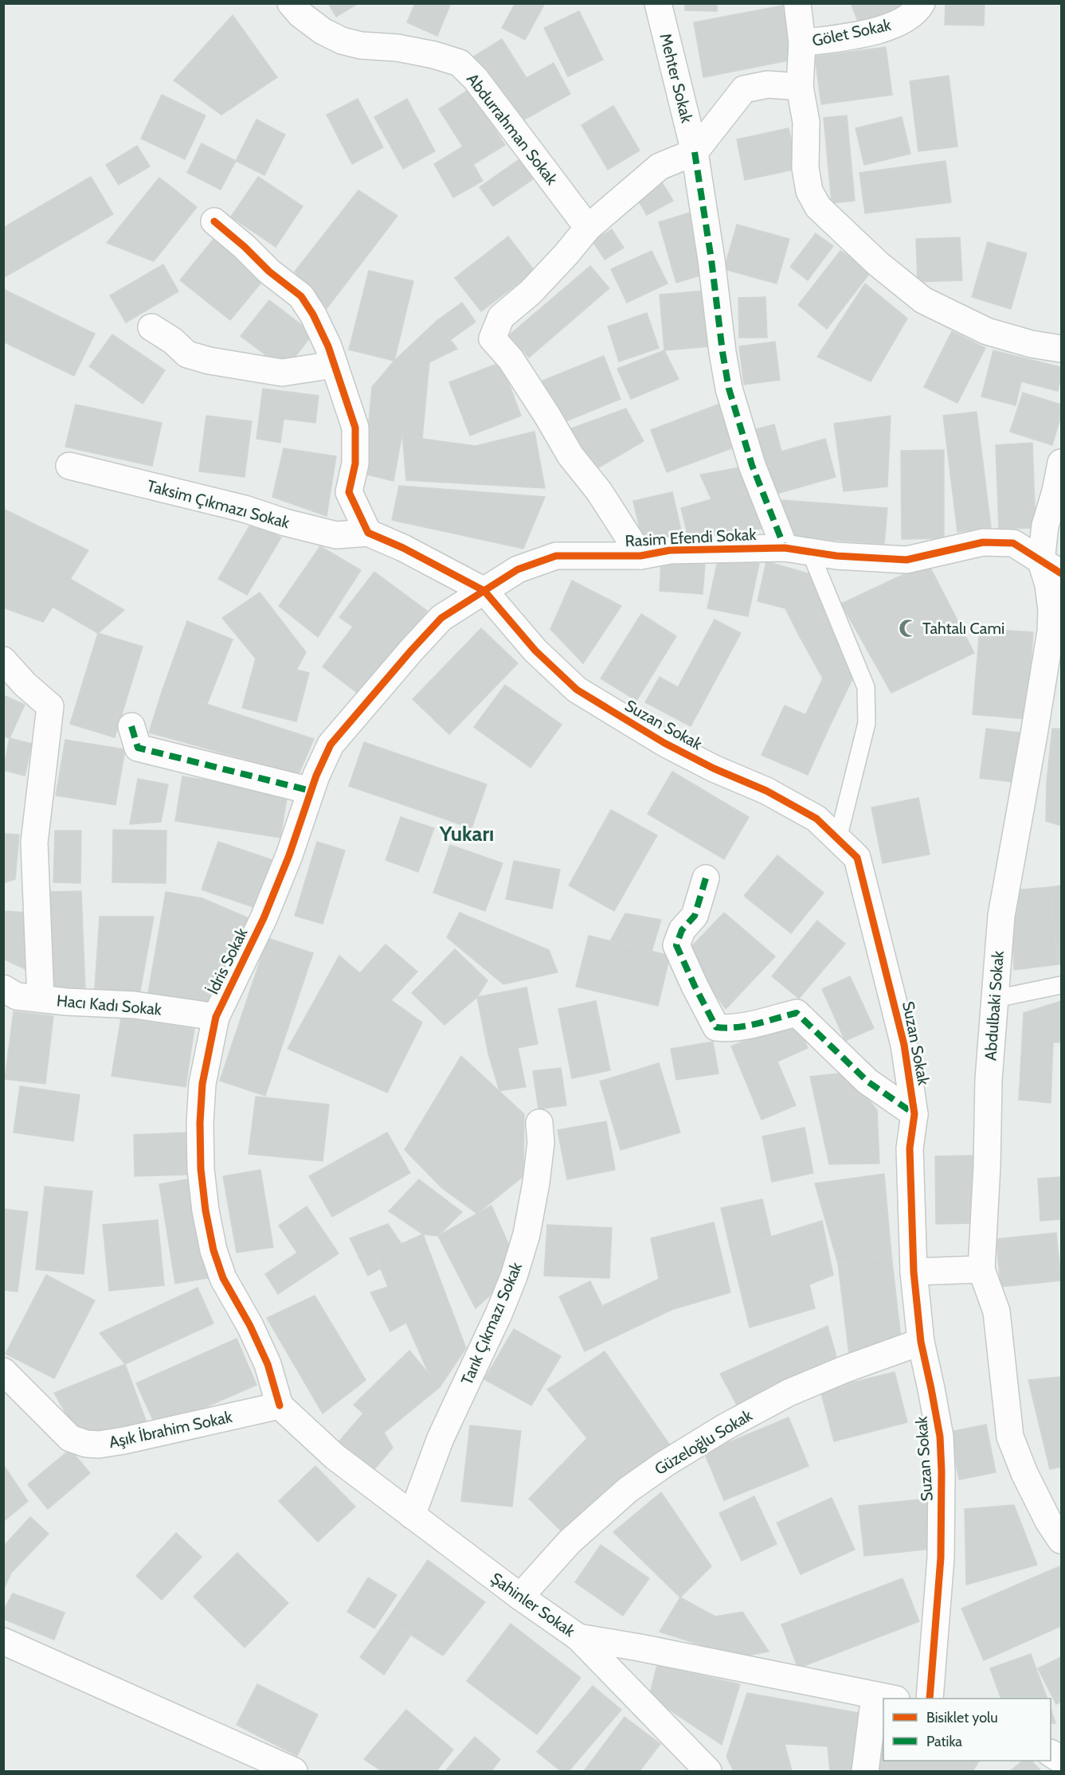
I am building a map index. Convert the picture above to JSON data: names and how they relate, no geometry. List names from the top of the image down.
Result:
{
  "streets": {
    "street": [
      "Gölet Sokak",
      "Mehter Sokak",
      "Abdurrahman Sokak",
      "Taksim Çıkmazı Sokak",
      "Rasim Efendi Sokak",
      "Suzan Sokak",
      "İdris Sokak",
      "Hacı Kadı Sokak",
      "Abdulbaki Sokak",
      "Tarık Çıkmazı Sokak",
      "Aşık İbrahim Sokak",
      "Güzeloğlu Sokak",
      "Şahinler Sokak"
    ]
  },
  "crossings": [
    ["Mehter Sokak", "Rasim Efendi Sokak"],
    ["Abdurrahman Sokak", "Rasim Efendi Sokak"],
    ["Taksim Çıkmazı Sokak", "Rasim Efendi Sokak"],
    ["Taksim Çıkmazı Sokak", "Suzan Sokak"],
    ["Taksim Çıkmazı Sokak", "İdris Sokak"],
    ["Rasim Efendi Sokak", "Suzan Sokak"],
    ["Rasim Efendi Sokak", "İdris Sokak"],
    ["Rasim Efendi Sokak", "Abdulbaki Sokak"],
    ["Suzan Sokak", "İdris Sokak"],
    ["Suzan Sokak", "Güzeloğlu Sokak"],
    ["İdris Sokak", "Hacı Kadı Sokak"],
    ["İdris Sokak", "Aşık İbrahim Sokak"],
    ["İdris Sokak", "Şahinler Sokak"],
    ["Tarık Çıkmazı Sokak", "Şahinler Sokak"],
    ["Aşık İbrahim Sokak", "Şahinler Sokak"],
    ["Güzeloğlu Sokak", "Şahinler Sokak"]
  ],
  "districts": ["Yukarı"],
  "places": {
    "mosque": ["Tahtalı Cami"]
  },
  "legend": ["Bisiklet yolu", "Patika"]
}
